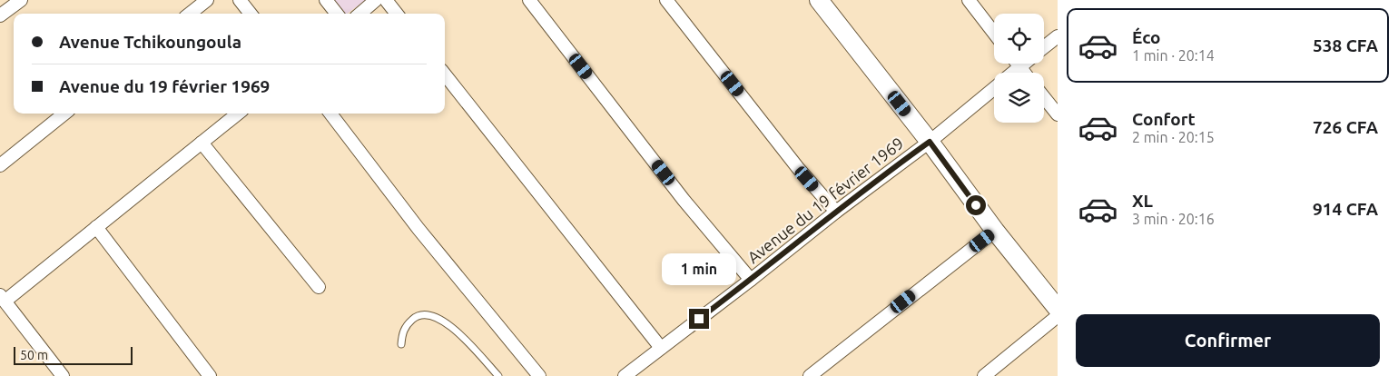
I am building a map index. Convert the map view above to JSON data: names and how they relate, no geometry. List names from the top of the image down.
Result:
{
  "streets": {
    "street": ["Avenue du 19 février 1969"]
  },
  "scale_bar": "50 m",
  "page": {
    "list": [
      {
        "name": "Éco",
        "note": "1 min · 20:14",
        "value": "538 CFA"
      },
      {
        "name": "Confort",
        "note": "2 min · 20:15",
        "value": "726 CFA"
      },
      {
        "name": "XL",
        "note": "3 min · 20:16",
        "value": "914 CFA"
      }
    ],
    "banner": ["Avenue Tchikoungoula", "Avenue du 19 février 1969"],
    "bubble": "1 min",
    "buttons": "Confirmer",
    "scale": "50 m"
  }
}
